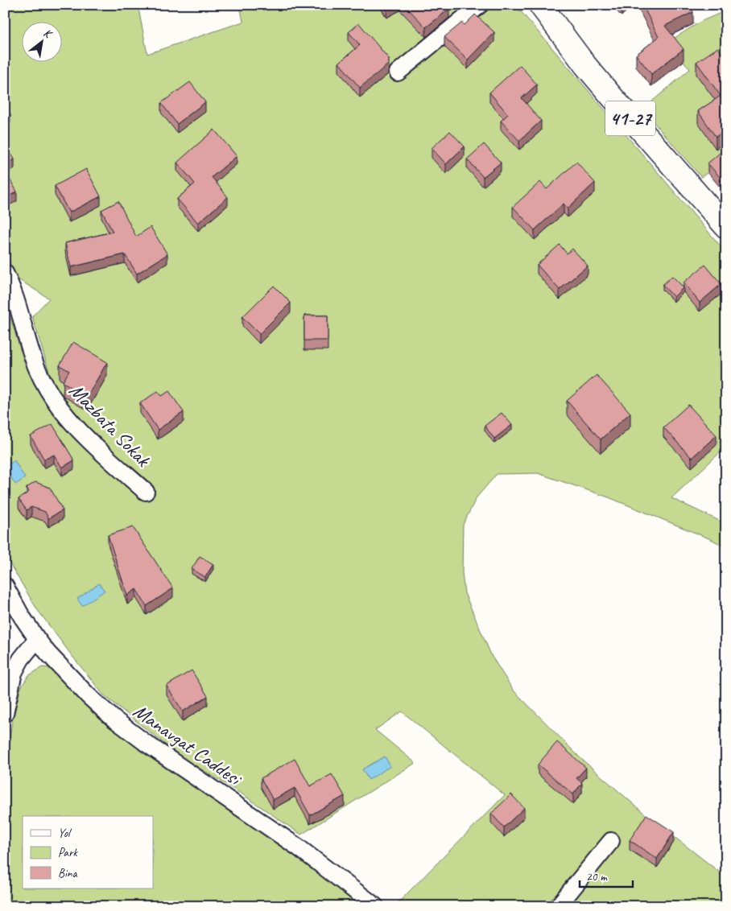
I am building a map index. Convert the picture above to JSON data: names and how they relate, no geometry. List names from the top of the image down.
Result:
{
  "streets": {
    "main road": ["41-27"],
    "street": ["Mazbata Sokak", "Manavgat Caddesi"]
  },
  "legend": ["Yol", "Park", "Bina"],
  "scale_bar": "20 m",
  "north": "top right"
}
